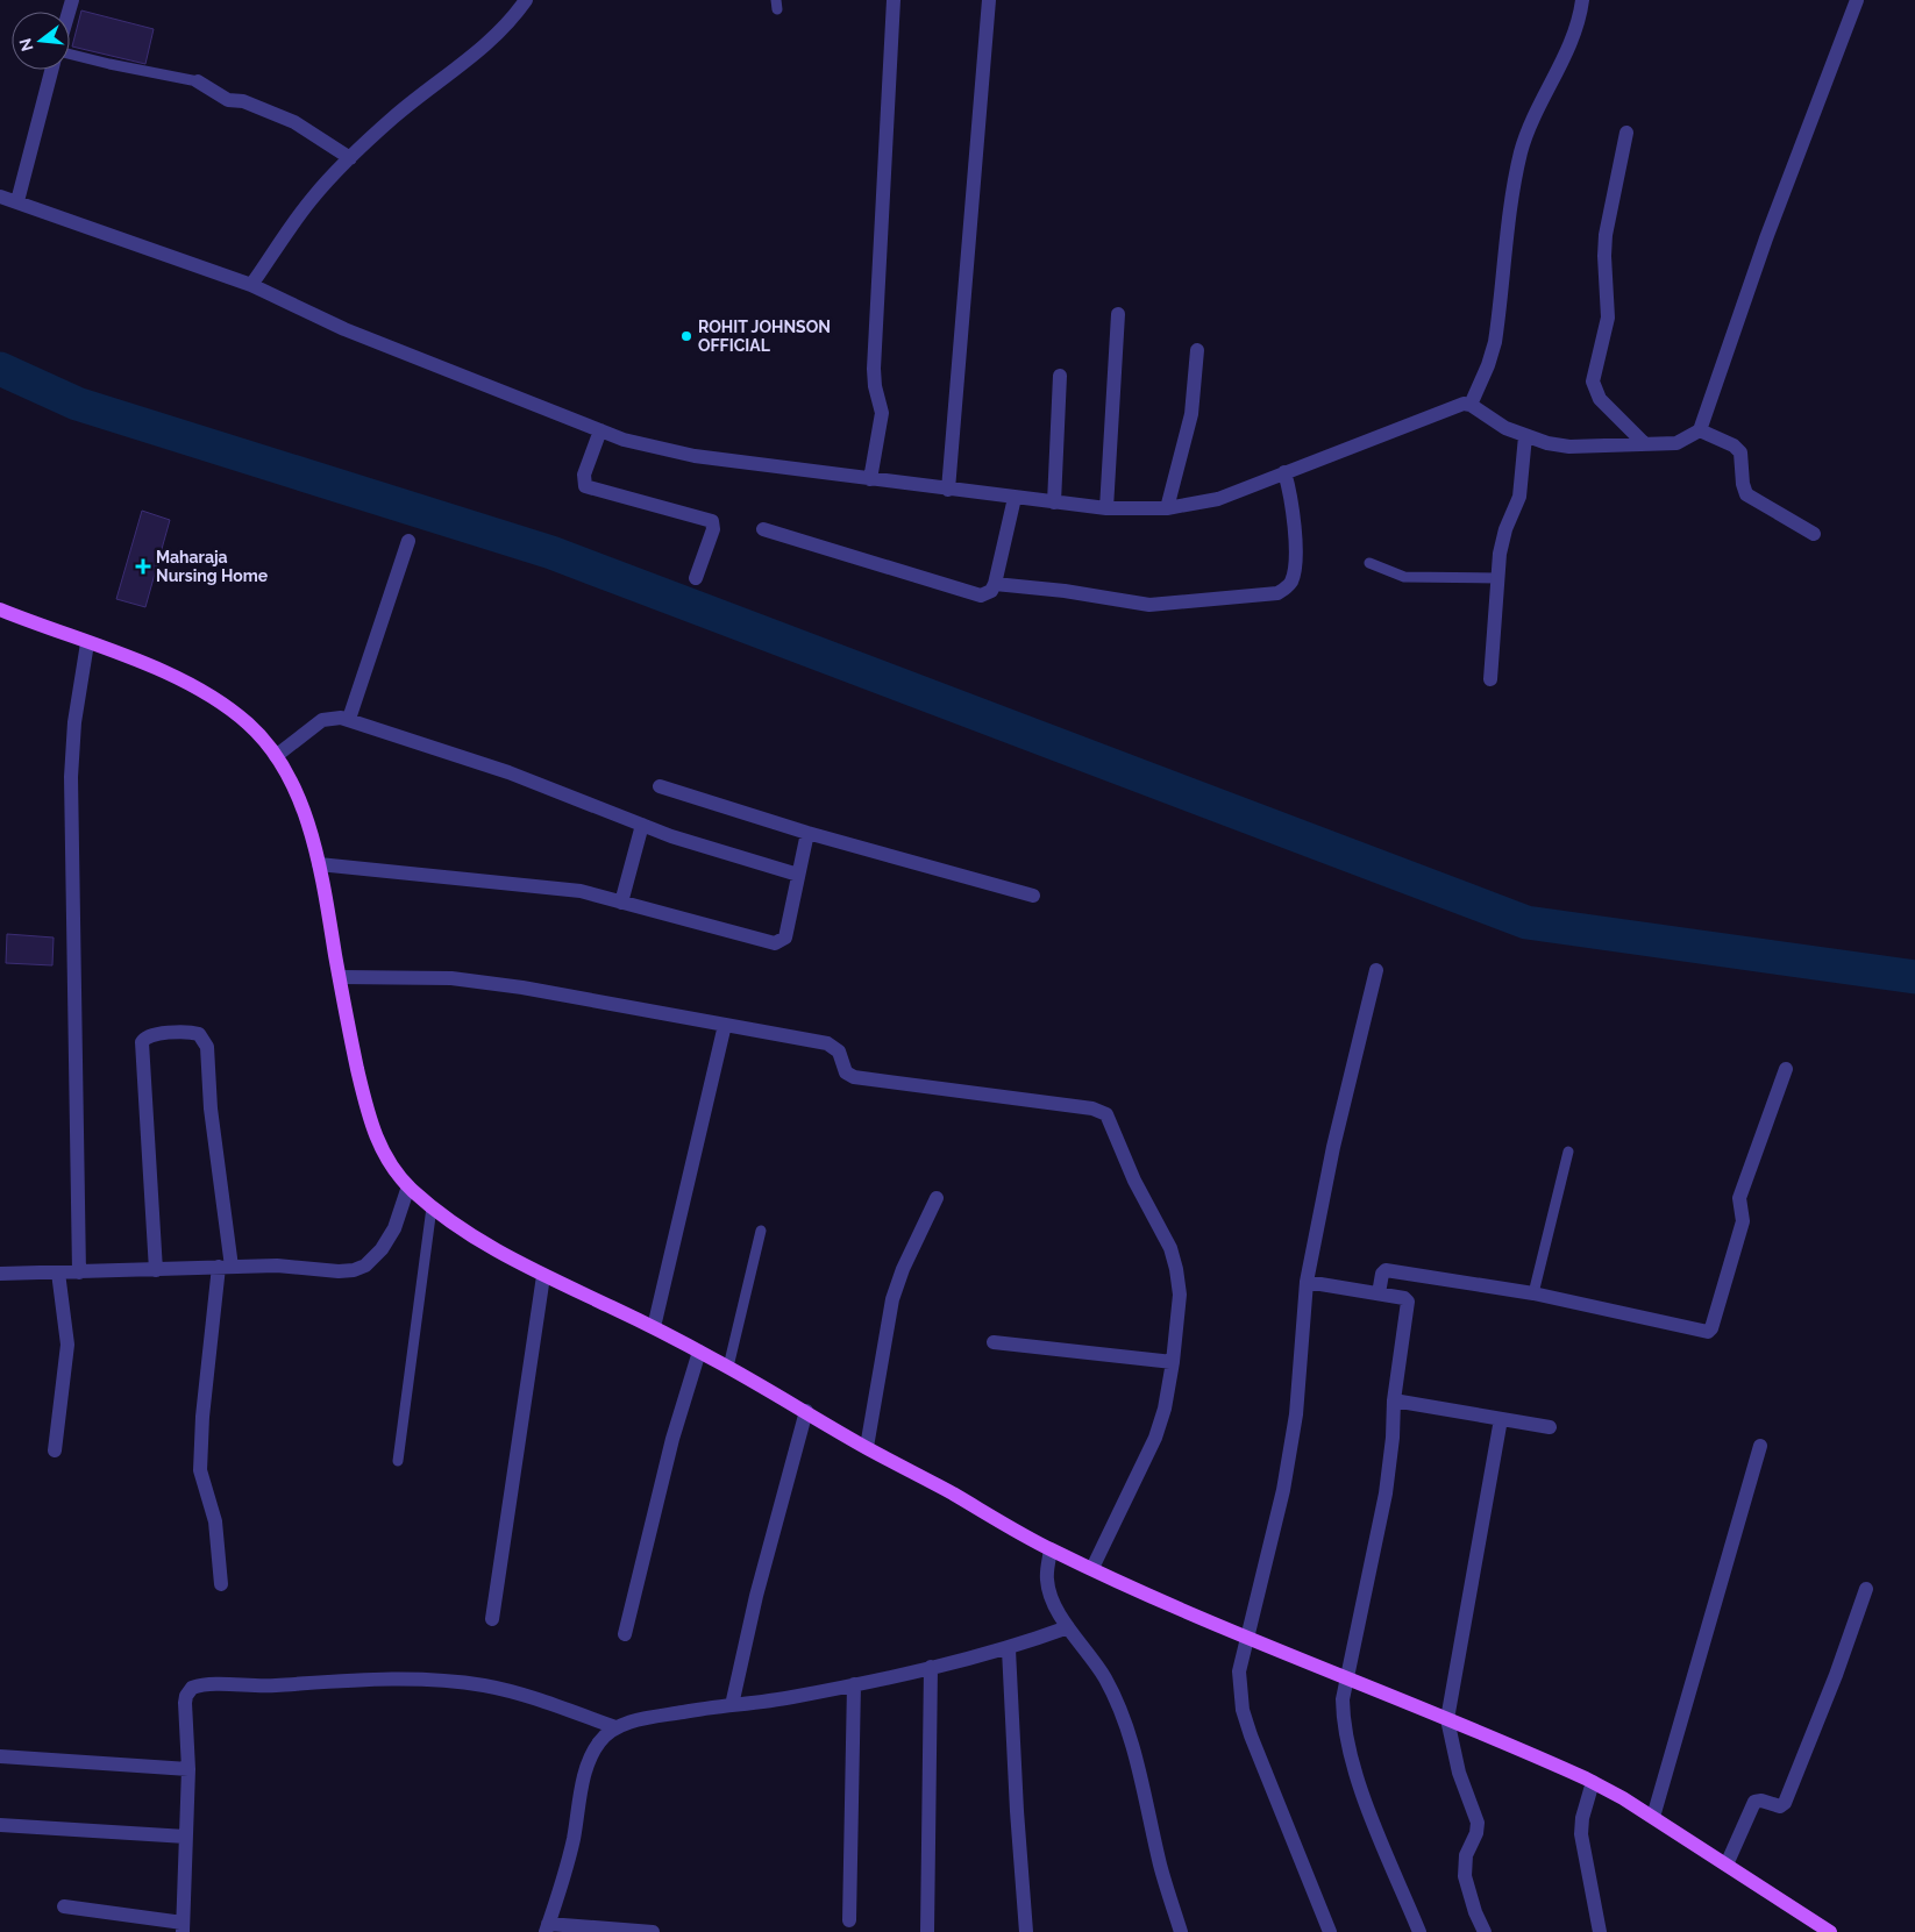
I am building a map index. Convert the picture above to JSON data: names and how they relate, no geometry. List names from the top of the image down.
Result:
{
  "places": {
    "other": ["ROHIT JOHNSON OFFICIAL"],
    "health": ["Maharaja Nursing Home"]
  },
  "north": "left"
}
